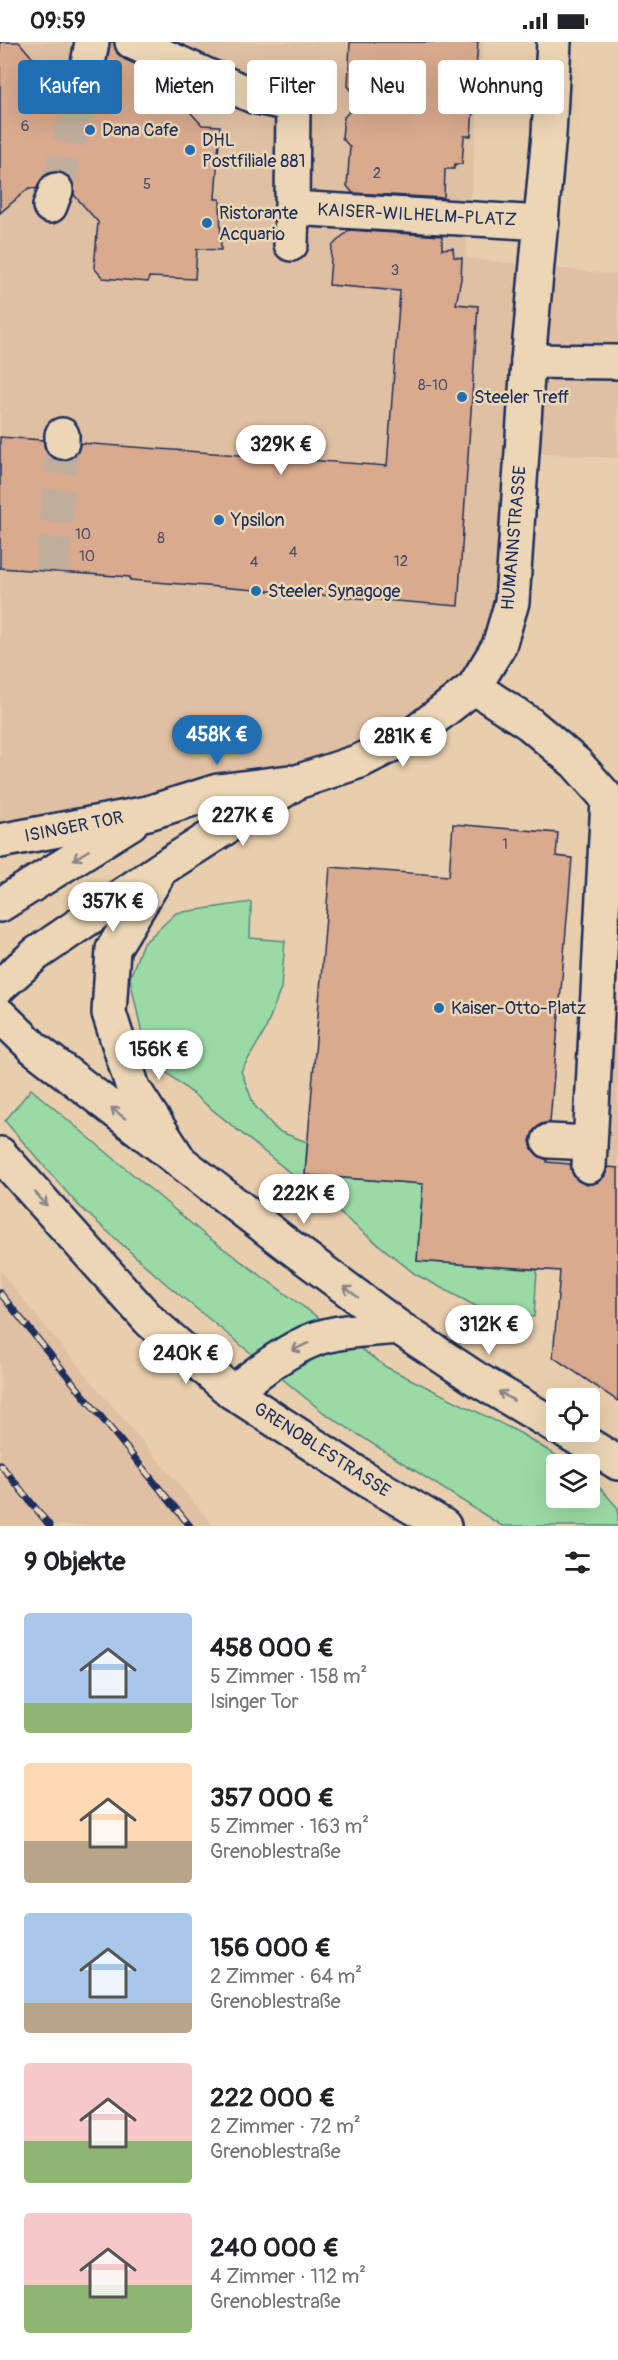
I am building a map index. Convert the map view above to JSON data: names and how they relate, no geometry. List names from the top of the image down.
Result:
{
  "streets": {
    "street": [
      "KAISER-WILHELM-PLATZ",
      "HUMANNSTRASSE",
      "ISINGER TOR",
      "GRENOBLESTRASSE"
    ]
  },
  "crossings": [
    ["KAISER-WILHELM-PLATZ", "HUMANNSTRASSE"],
    ["HUMANNSTRASSE", "ISINGER TOR"]
  ],
  "places": [
    "Dana Cafe",
    "DHL Postfiliale 881",
    "Ristorante Acquario",
    "Steeler Treff",
    "Ypsilon",
    "Steeler Synagoge",
    "Kaiser-Otto-Platz"
  ],
  "house_numbers": [
    "6",
    "2",
    "5",
    "3",
    "8-10",
    "10",
    "8",
    "4",
    "10",
    "12",
    "4",
    "1"
  ],
  "page": {
    "status": "09:59",
    "chip": [
      "Kaufen",
      "Mieten",
      "Filter",
      "Neu",
      "Wohnung"
    ],
    "price": [
      "329K €",
      "458K €",
      "281K €",
      "227K €",
      "357K €",
      "156K €",
      "222K €",
      "312K €",
      "240K €"
    ],
    "heading": "9 Objekte",
    "list": [
      {
        "name": "458 000 €",
        "note": "5 Zimmer · 158 m² · Isinger Tor"
      },
      {
        "name": "357 000 €",
        "note": "5 Zimmer · 163 m² · Grenoblestraße"
      },
      {
        "name": "156 000 €",
        "note": "2 Zimmer · 64 m² · Grenoblestraße"
      },
      {
        "name": "222 000 €",
        "note": "2 Zimmer · 72 m² · Grenoblestraße"
      },
      {
        "name": "240 000 €",
        "note": "4 Zimmer · 112 m² · Grenoblestraße"
      }
    ]
  }
}
